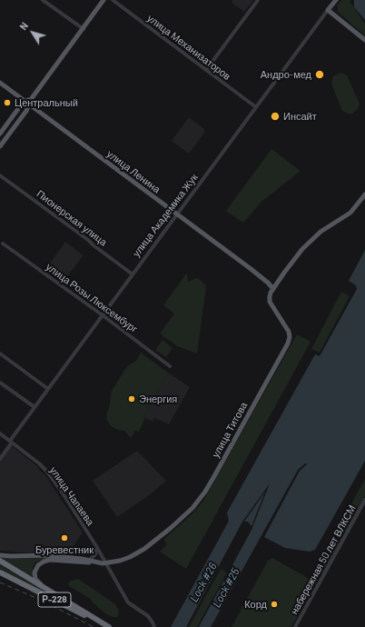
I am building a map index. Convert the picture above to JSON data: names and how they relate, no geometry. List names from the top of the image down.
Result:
{
  "streets": {
    "highway": ["Р-228"],
    "main road": ["улица Ленина", "улица Академика Жук", "улица Титова"],
    "street": [
      "улица Механизаторов",
      "Пионерская улица",
      "улица Розы Люксембург",
      "улица Чапаева",
      "набережная 50 лет ВЛКСМ"
    ]
  },
  "crossings": [
    ["улица Механизаторов", "улица Академика Жук"],
    ["улица Ленина", "улица Академика Жук"],
    ["улица Ленина", "улица Титова"],
    ["улица Академика Жук", "Пионерская улица"],
    ["улица Академика Жук", "улица Розы Люксембург"],
    ["улица Академика Жук", "улица Чапаева"],
    ["улица Титова", "улица Чапаева"]
  ],
  "water": ["Lock #26", "Lock #25"],
  "places": [
    "Андро-мед",
    "Центральный",
    "Инсайт",
    "Энергия",
    "Буревестник",
    "Корд"
  ],
  "north": "top left"
}
